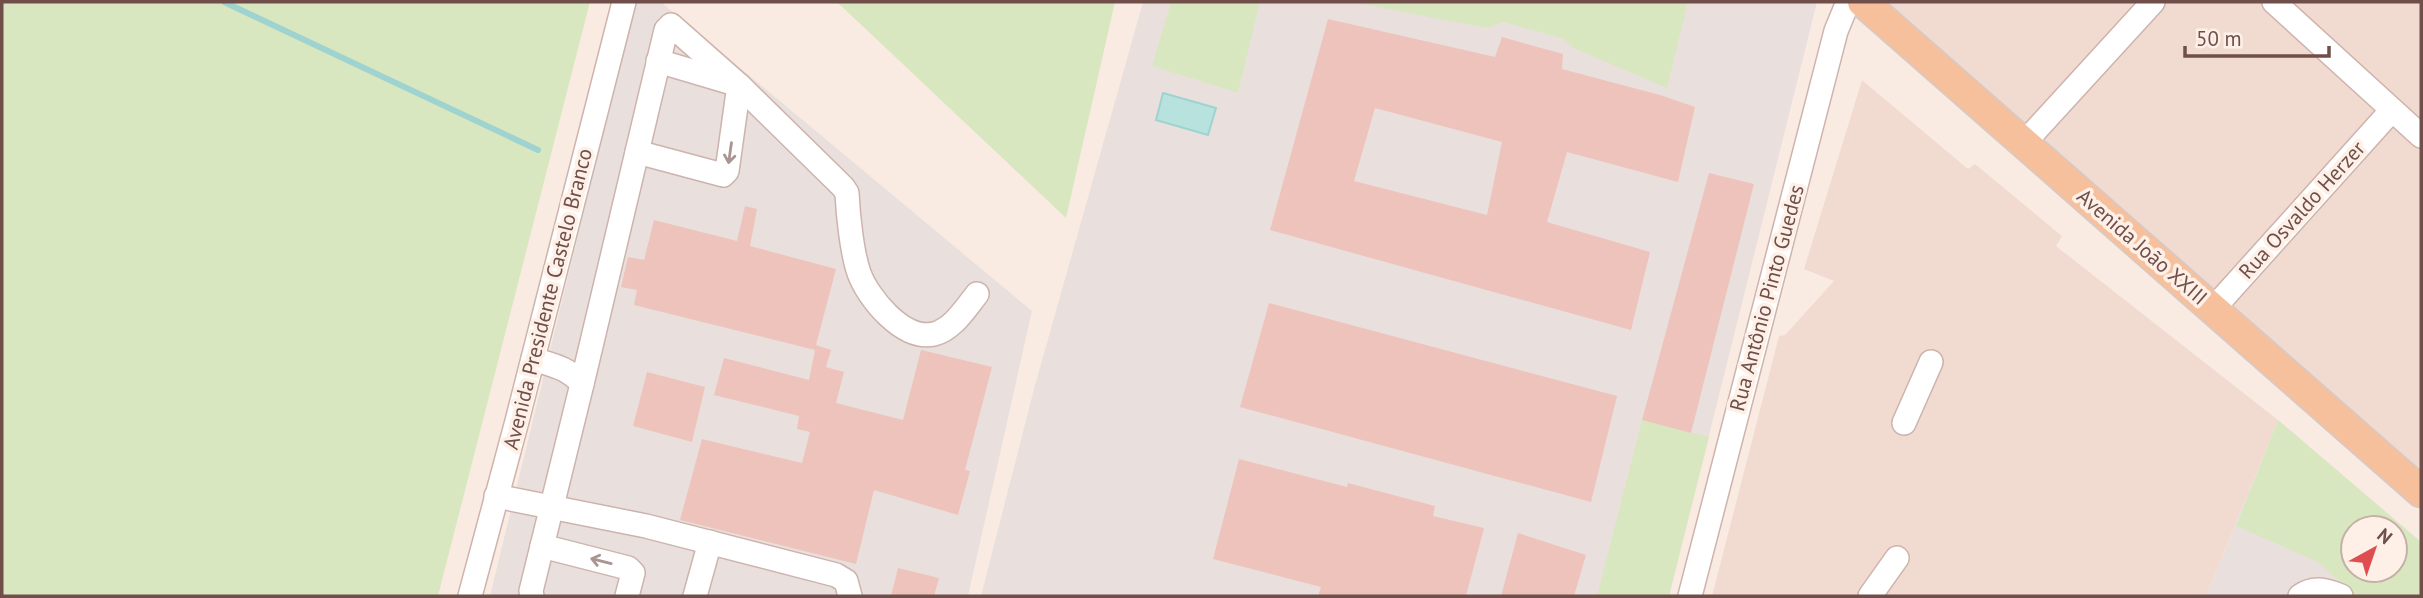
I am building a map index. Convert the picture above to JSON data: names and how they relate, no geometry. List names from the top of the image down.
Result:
{
  "streets": {
    "main road": ["Avenida João XXIII"],
    "street": ["Rua Osvaldo Herzer", "Rua Antônio Pinto Guedes", "Avenida Presidente Castelo Branco"]
  },
  "crossings": [
    ["Rua Osvaldo Herzer", "Avenida João XXIII"]
  ],
  "scale_bar": "50 m",
  "north": "top right"
}
